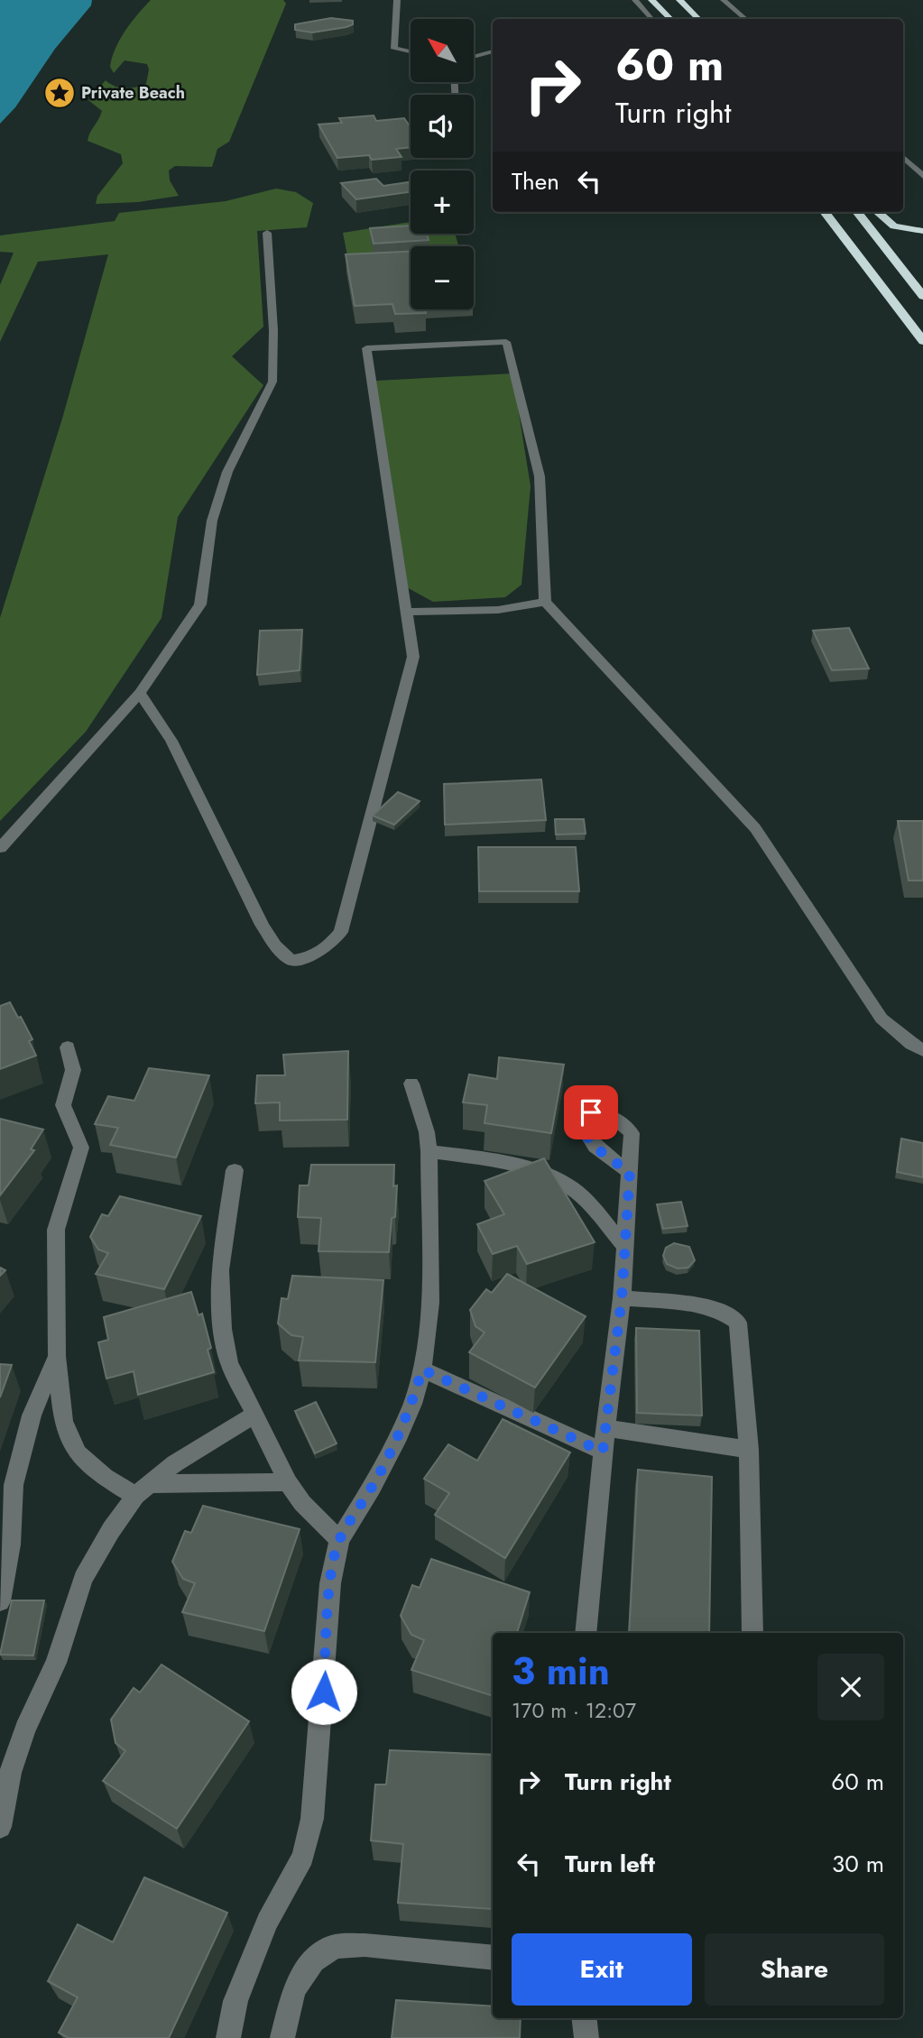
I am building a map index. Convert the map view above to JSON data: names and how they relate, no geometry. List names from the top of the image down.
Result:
{
  "places": {
    "place": ["Private Beach"]
  },
  "north": "top left",
  "page": {
    "map_buttons": ["+", "−"],
    "turn": ["60 m", "Turn right"],
    "then": "Then",
    "heading": ["3 min", "170 m · 12:07"],
    "list": [
      {
        "name": "Turn right",
        "value": "60 m"
      },
      {
        "name": "Turn left",
        "value": "30 m"
      }
    ],
    "buttons": ["Exit", "Share"]
  }
}
